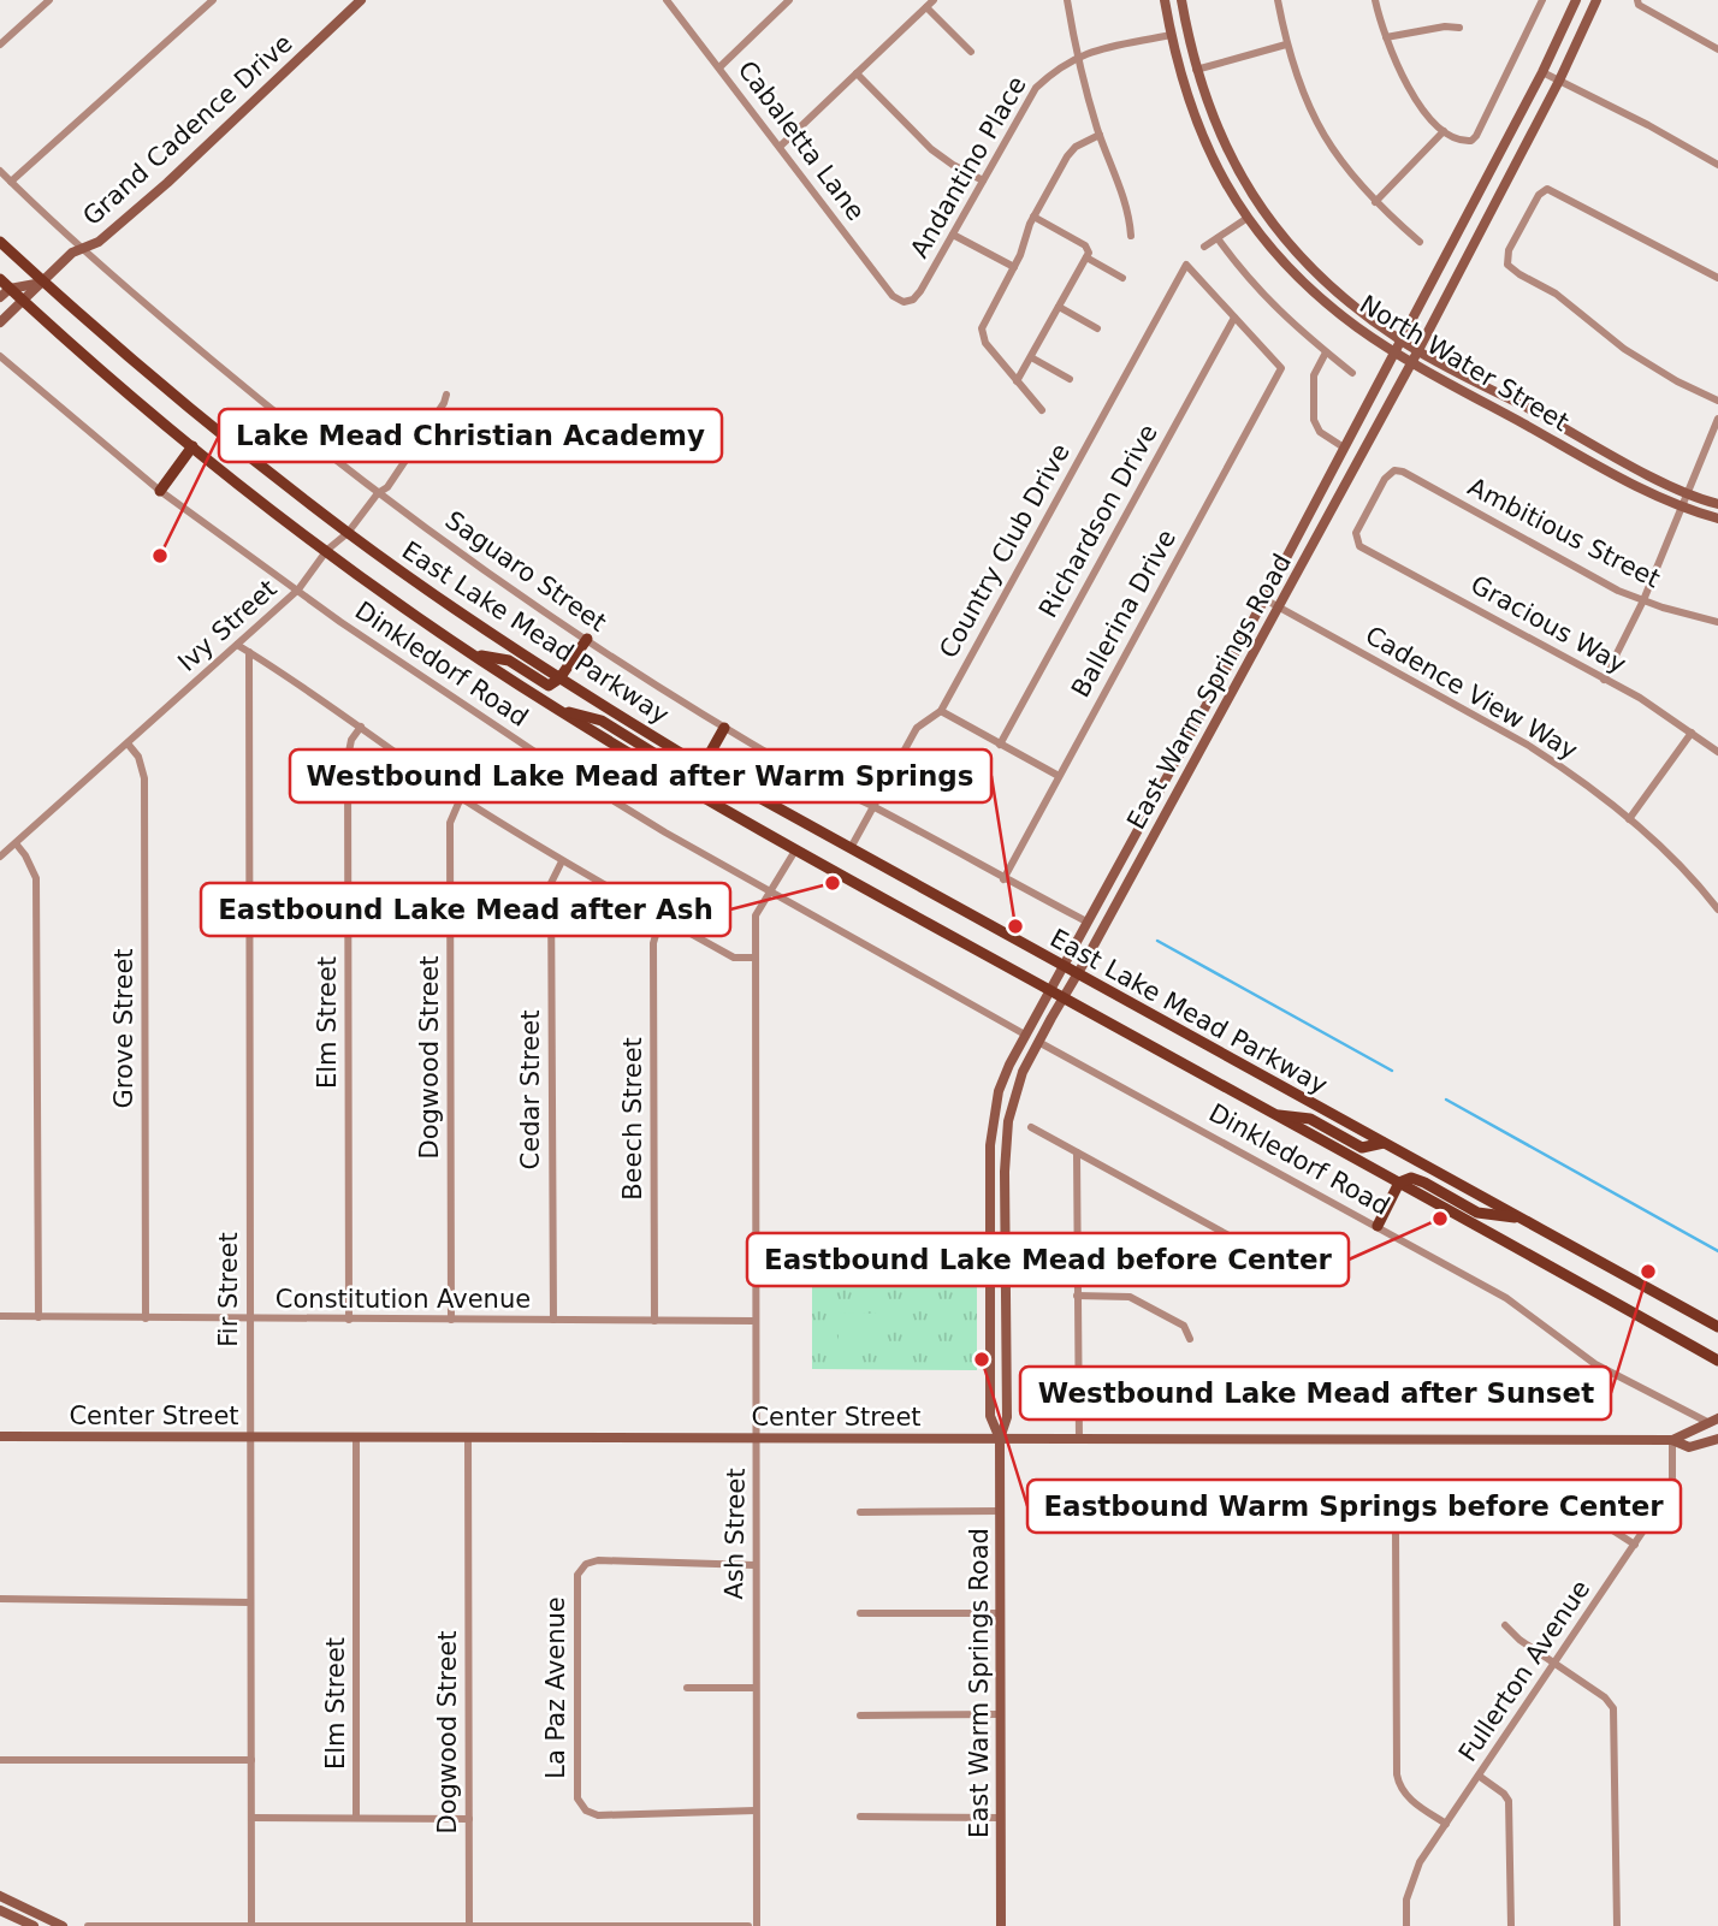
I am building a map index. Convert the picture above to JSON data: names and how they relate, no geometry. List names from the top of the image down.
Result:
{
  "streets": {
    "main road": [
      "Grand Cadence Drive",
      "North Water Street",
      "East Lake Mead Parkway",
      "East Warm Springs Road",
      "Center Street"
    ],
    "street": [
      "Cabaletta Lane",
      "Andantino Place",
      "Richardson Drive",
      "Ambitious Street",
      "Country Club Drive",
      "Saguaro Street",
      "Ballerina Drive",
      "Gracious Way",
      "Ivy Street",
      "Dinkledorf Road",
      "Cadence View Way",
      "Elm Street",
      "Grove Street",
      "Dogwood Street",
      "Cedar Street",
      "Beech Street",
      "Fir Street",
      "Constitution Avenue",
      "Ash Street",
      "Fullerton Avenue",
      "La Paz Avenue"
    ]
  },
  "crossings": [
    ["Grand Cadence Drive", "Saguaro Street"],
    ["Grand Cadence Drive", "East Lake Mead Parkway"],
    ["Cabaletta Lane", "Andantino Place"],
    ["Andantino Place", "North Water Street"],
    ["North Water Street", "East Warm Springs Road"],
    ["Richardson Drive", "Country Club Drive"],
    ["Richardson Drive", "Ballerina Drive"],
    ["Ambitious Street", "Gracious Way"],
    ["Country Club Drive", "Saguaro Street"],
    ["Country Club Drive", "Ballerina Drive"],
    ["Country Club Drive", "East Lake Mead Parkway"],
    ["Saguaro Street", "Ballerina Drive"],
    ["Saguaro Street", "Ivy Street"],
    ["Saguaro Street", "East Warm Springs Road"],
    ["Ivy Street", "East Lake Mead Parkway"],
    ["Ivy Street", "Dinkledorf Road"],
    ["Ivy Street", "Grove Street"],
    ["East Lake Mead Parkway", "East Warm Springs Road"],
    ["East Lake Mead Parkway", "Ash Street"],
    ["Dinkledorf Road", "East Warm Springs Road"],
    ["Dinkledorf Road", "Center Street"],
    ["Dinkledorf Road", "Ash Street"],
    ["East Warm Springs Road", "Cadence View Way"],
    ["East Warm Springs Road", "Center Street"],
    ["Elm Street", "Constitution Avenue"],
    ["Elm Street", "Center Street"],
    ["Grove Street", "Constitution Avenue"],
    ["Dogwood Street", "Constitution Avenue"],
    ["Dogwood Street", "Center Street"],
    ["Cedar Street", "Constitution Avenue"],
    ["Beech Street", "Constitution Avenue"],
    ["Fir Street", "Constitution Avenue"],
    ["Fir Street", "Center Street"],
    ["Constitution Avenue", "Ash Street"],
    ["Center Street", "Ash Street"],
    ["Center Street", "Fullerton Avenue"],
    ["Ash Street", "La Paz Avenue"]
  ],
  "places": [
    "Lake Mead Christian Academy",
    "Eastbound Lake Mead after Ash",
    "Westbound Lake Mead after Warm Springs",
    "Eastbound Lake Mead before Center",
    "Westbound Lake Mead after Sunset",
    "Eastbound Warm Springs before Center"
  ]
}
